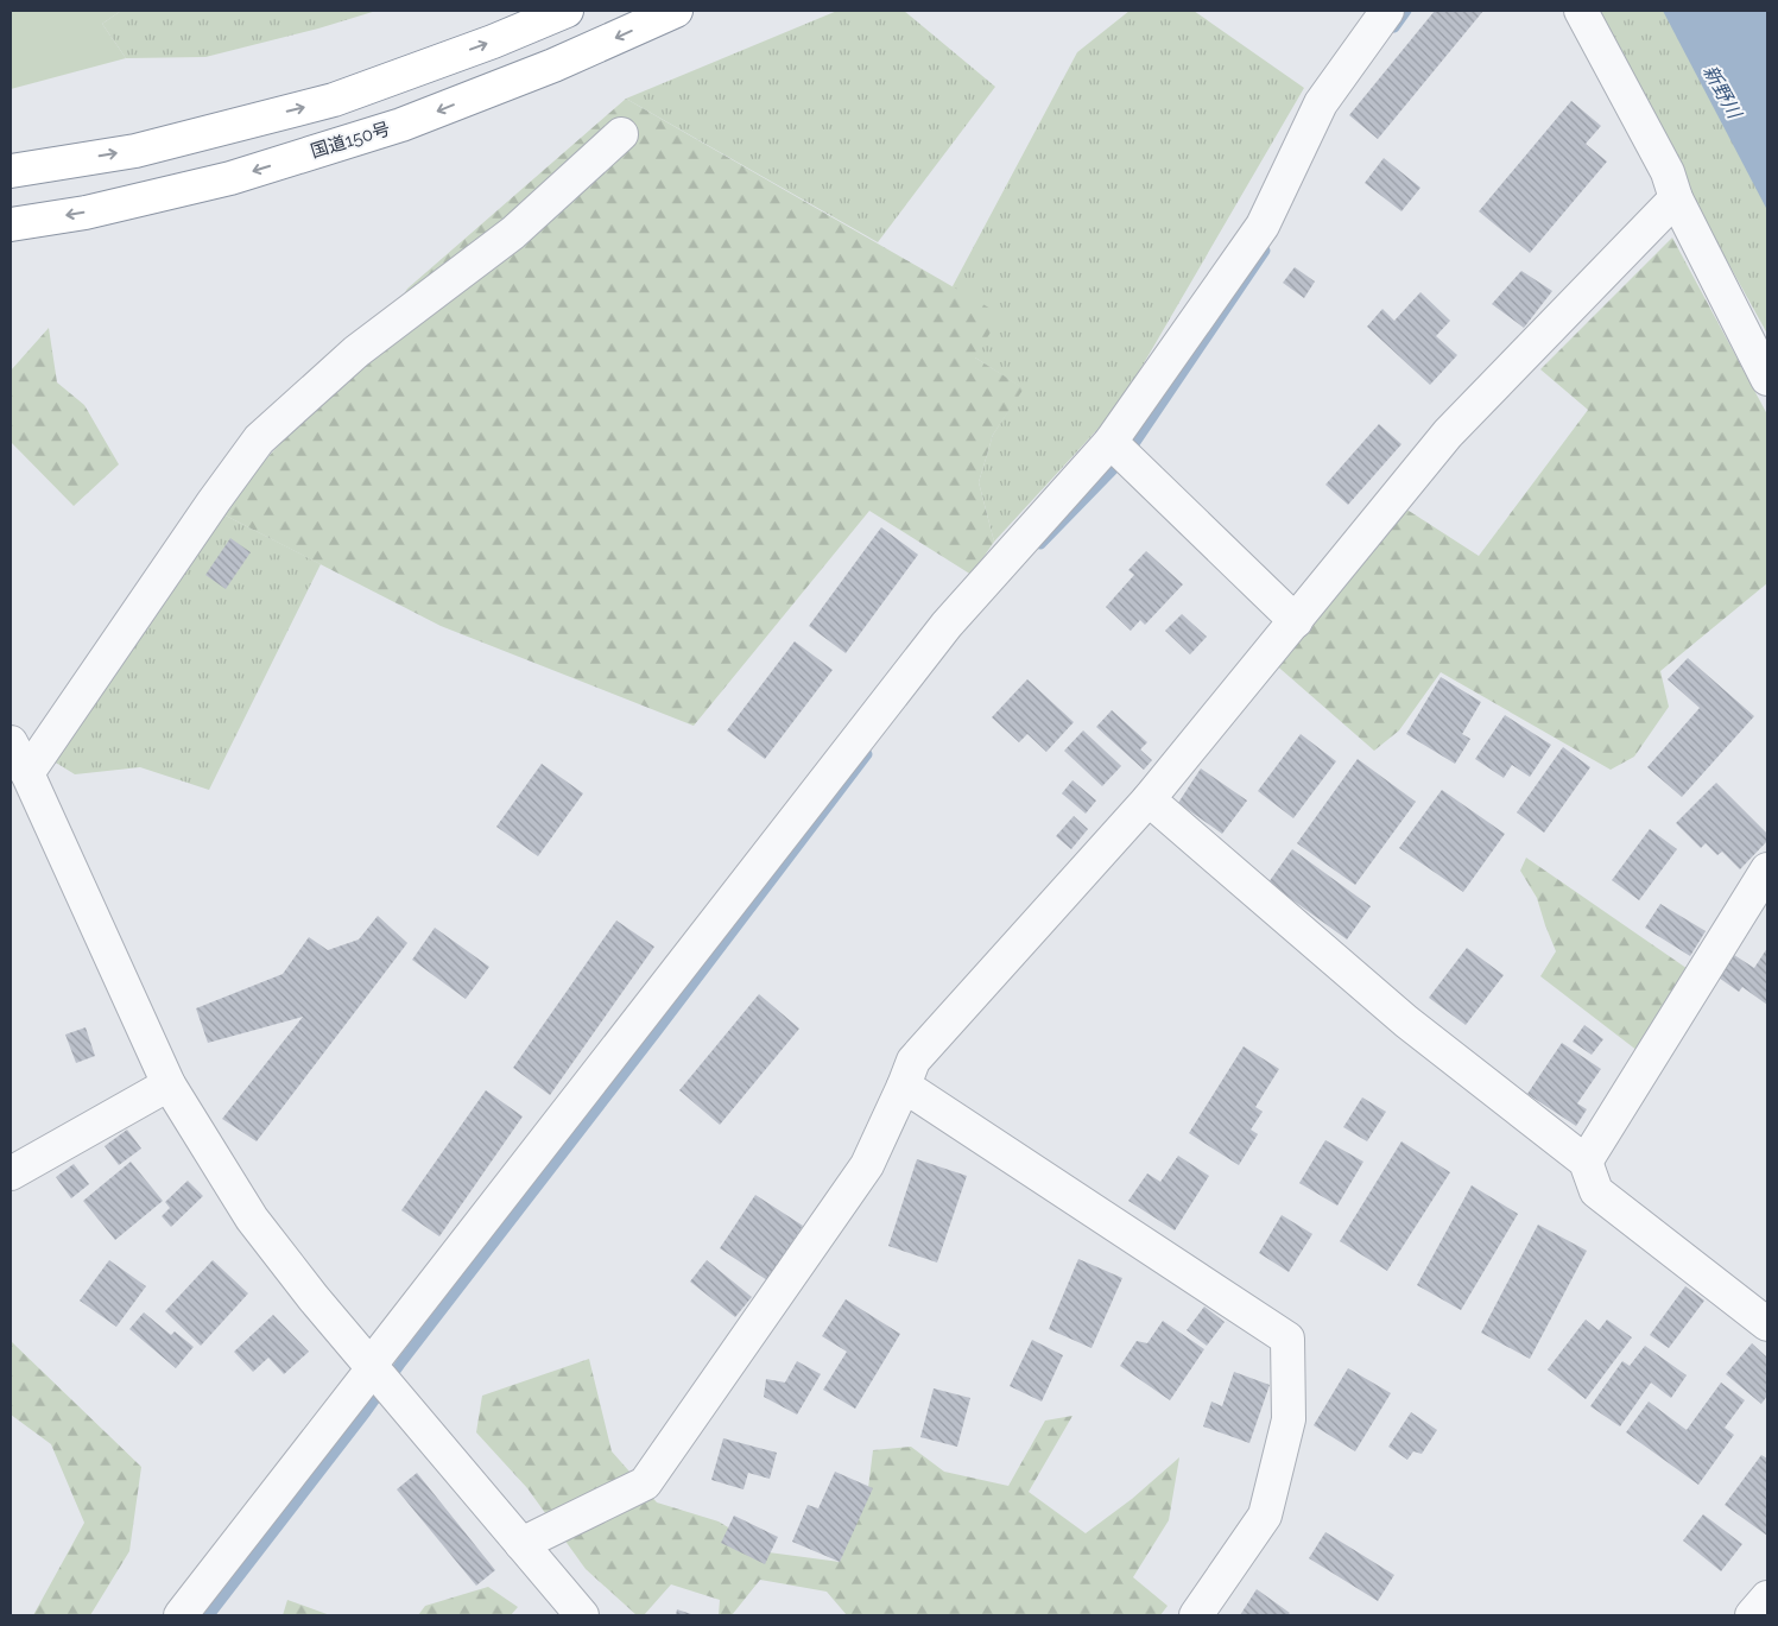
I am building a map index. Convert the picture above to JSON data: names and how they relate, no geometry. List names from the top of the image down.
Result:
{
  "streets": {
    "highway": ["国道150号"]
  },
  "water": ["新野川"]
}
